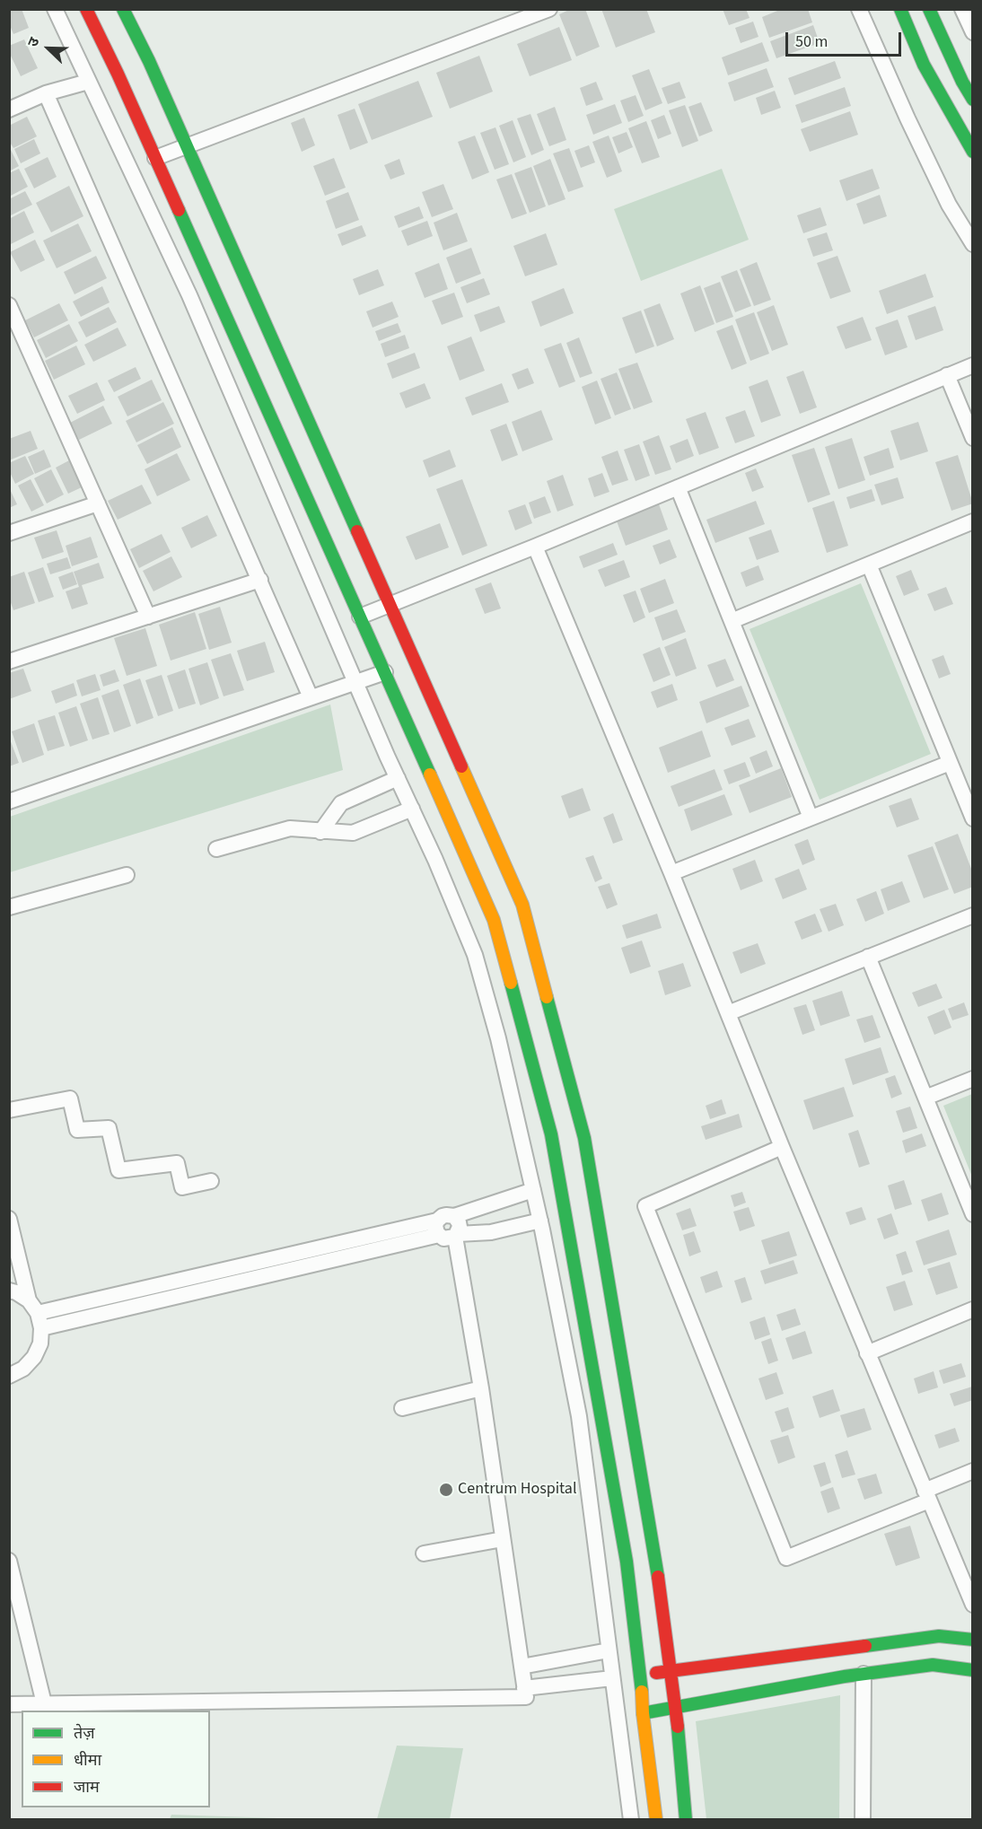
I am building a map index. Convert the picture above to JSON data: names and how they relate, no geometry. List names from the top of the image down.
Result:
{
  "places": ["Centrum Hospital"],
  "legend": ["तेज़", "धीमा", "जाम"],
  "scale_bar": "50 m",
  "north": "top left"
}
